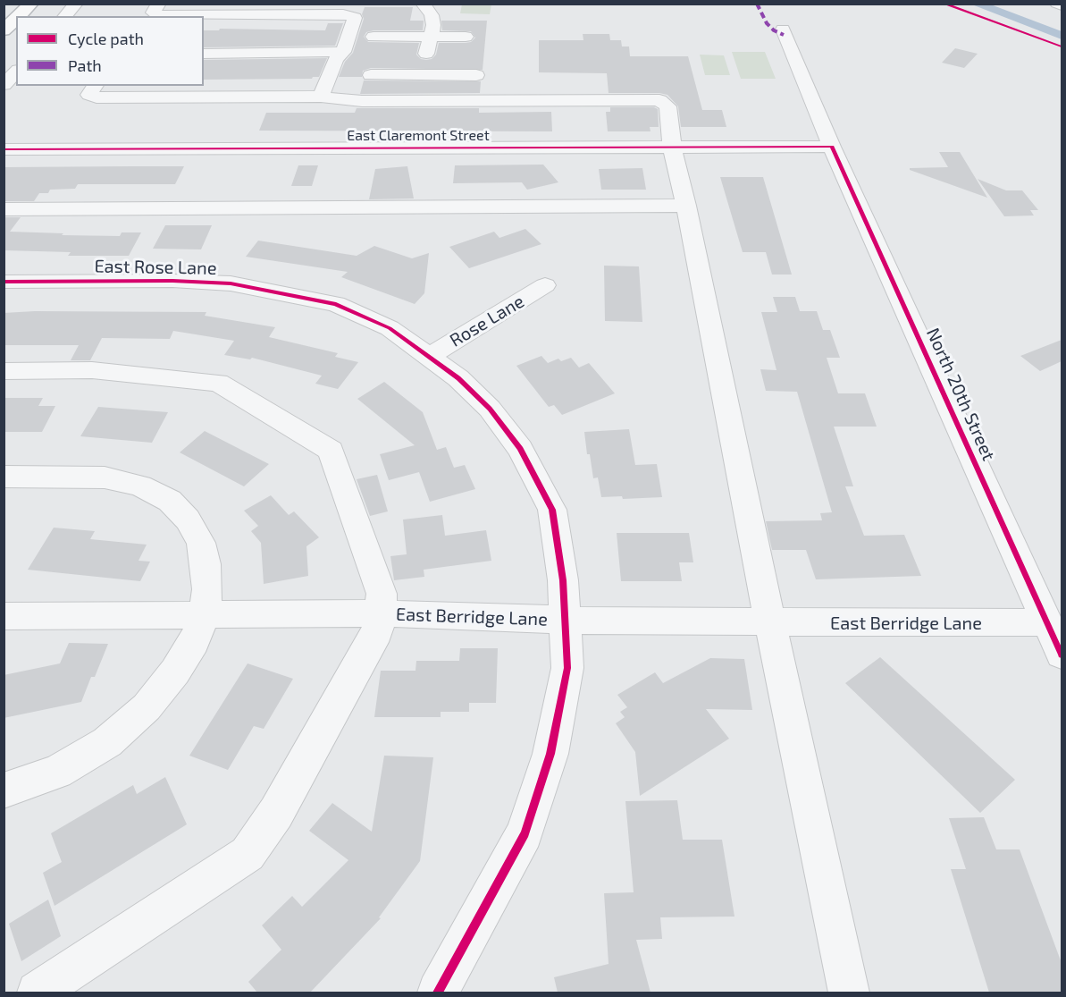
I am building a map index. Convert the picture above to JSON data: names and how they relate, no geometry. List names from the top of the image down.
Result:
{
  "streets": {
    "street": [
      "East Claremont Street",
      "East Rose Lane",
      "Rose Lane",
      "North 20th Street",
      "East Berridge Lane"
    ]
  },
  "crossings": [
    ["East Claremont Street", "North 20th Street"],
    ["East Rose Lane", "Rose Lane"],
    ["East Rose Lane", "East Berridge Lane"],
    ["North 20th Street", "East Berridge Lane"]
  ],
  "legend": ["Cycle path", "Path"]
}
